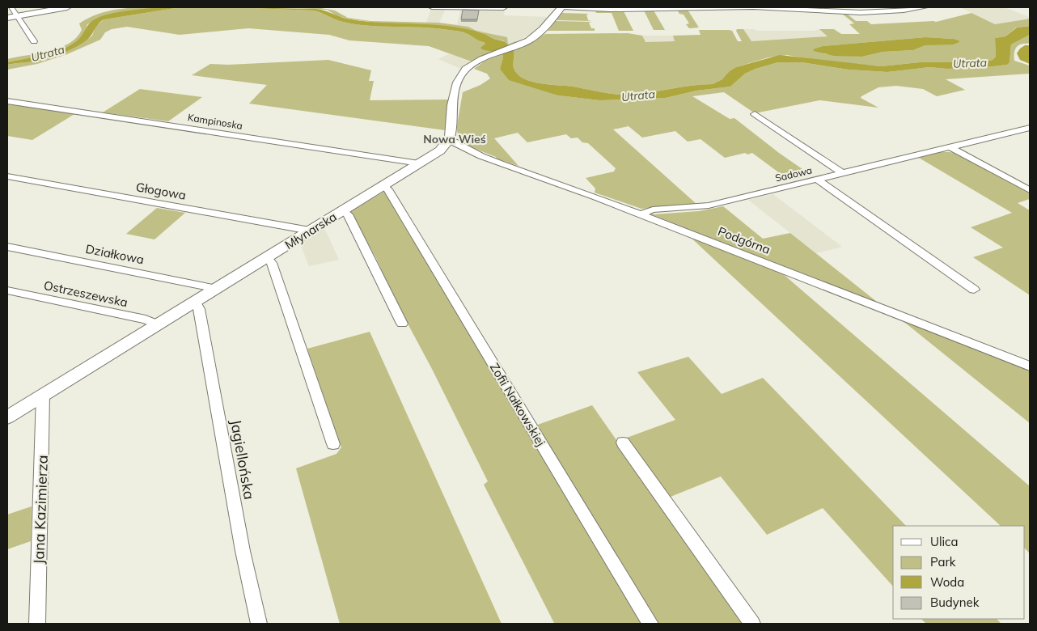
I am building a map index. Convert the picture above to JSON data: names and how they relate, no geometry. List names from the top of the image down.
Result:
{
  "streets": {
    "street": [
      "Kampinoska",
      "Sadowa",
      "Głogowa",
      "Młynarska",
      "Podgórna",
      "Działkowa",
      "Ostrzeszewska",
      "Zofii Nałkowskiej",
      "Jagiellońska",
      "Jana Kazimierza"
    ]
  },
  "crossings": [
    ["Kampinoska", "Młynarska"],
    ["Sadowa", "Podgórna"],
    ["Głogowa", "Młynarska"],
    ["Młynarska", "Podgórna"],
    ["Młynarska", "Działkowa"],
    ["Młynarska", "Ostrzeszewska"],
    ["Młynarska", "Zofii Nałkowskiej"],
    ["Młynarska", "Jagiellońska"],
    ["Młynarska", "Jana Kazimierza"]
  ],
  "districts": ["Nowa Wieś"],
  "water": ["Utrata"],
  "legend": [
    "Ulica",
    "Park",
    "Woda",
    "Budynek"
  ]
}
